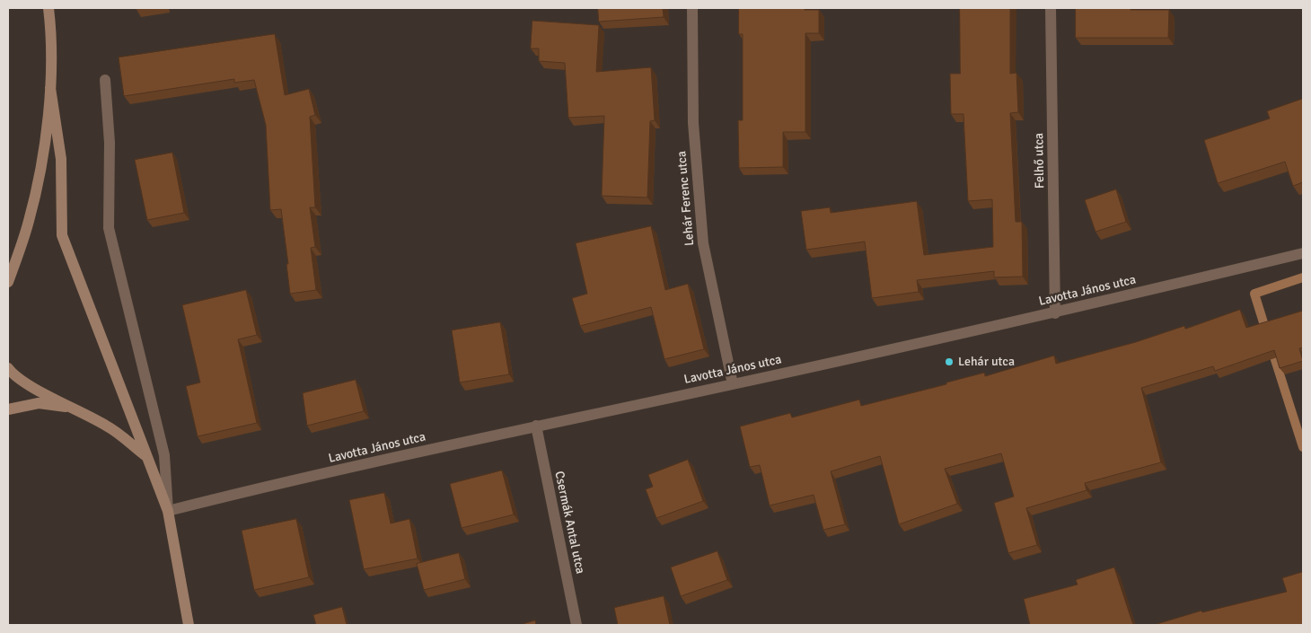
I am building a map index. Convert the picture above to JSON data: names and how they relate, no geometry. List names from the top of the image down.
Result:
{
  "streets": {
    "street": [
      "Felhő utca",
      "Lehár Ferenc utca",
      "Lavotta János utca",
      "Csermák Antal utca"
    ]
  },
  "crossings": [
    ["Felhő utca", "Lavotta János utca"],
    ["Lehár Ferenc utca", "Lavotta János utca"],
    ["Lavotta János utca", "Csermák Antal utca"]
  ],
  "places": ["Lehár utca"]
}
